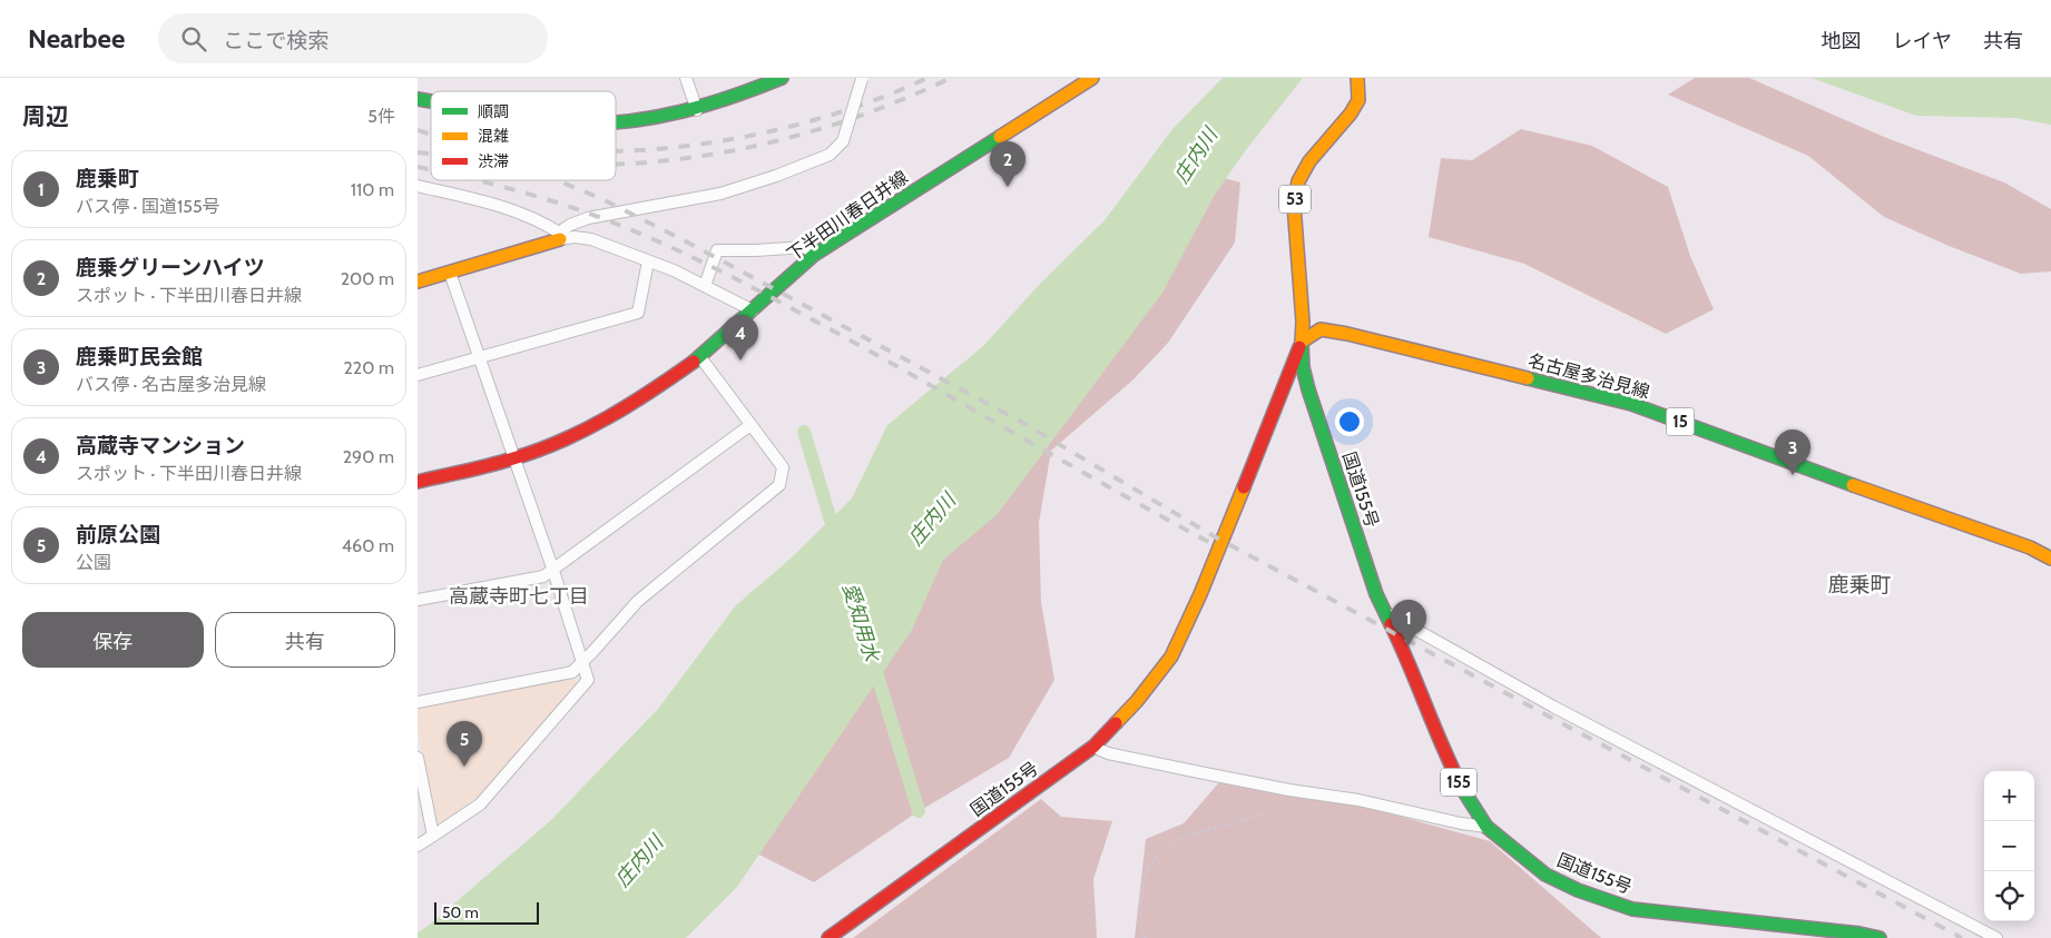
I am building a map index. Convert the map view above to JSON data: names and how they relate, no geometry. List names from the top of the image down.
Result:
{
  "streets": {
    "main road": [
      "53",
      "下半田川春日井線",
      "名古屋多治見線",
      "15",
      "国道155号",
      "155"
    ]
  },
  "crossings": [
    ["53", "名古屋多治見線"],
    ["53", "国道155号"],
    ["名古屋多治見線", "国道155号"]
  ],
  "districts": ["鹿乗町", "高蔵寺町七丁目"],
  "water": ["庄内川", "愛知用水"],
  "legend": ["順調", "混雑", "渋滞"],
  "scale_bar": "50 m",
  "page": {
    "header": "Nearbee",
    "search": "ここで検索",
    "nav": ["地図", "レイヤ", "共有"],
    "heading": ["周辺", "5件"],
    "pins": [
      "2",
      "4",
      "3",
      "1",
      "5"
    ],
    "list": [
      {
        "mark": "1",
        "name": "鹿乗町",
        "note": "バス停 · 国道155号",
        "value": "110 m"
      },
      {
        "mark": "2",
        "name": "鹿乗グリーンハイツ",
        "note": "スポット · 下半田川春日井線",
        "value": "200 m"
      },
      {
        "mark": "3",
        "name": "鹿乗町民会館",
        "note": "バス停 · 名古屋多治見線",
        "value": "220 m"
      },
      {
        "mark": "4",
        "name": "高蔵寺マンション",
        "note": "スポット · 下半田川春日井線",
        "value": "290 m"
      },
      {
        "mark": "5",
        "name": "前原公園",
        "note": "公園",
        "value": "460 m"
      }
    ],
    "buttons": ["保存", "共有"],
    "map_buttons": ["+", "−"],
    "scale": "50 m"
  }
}
